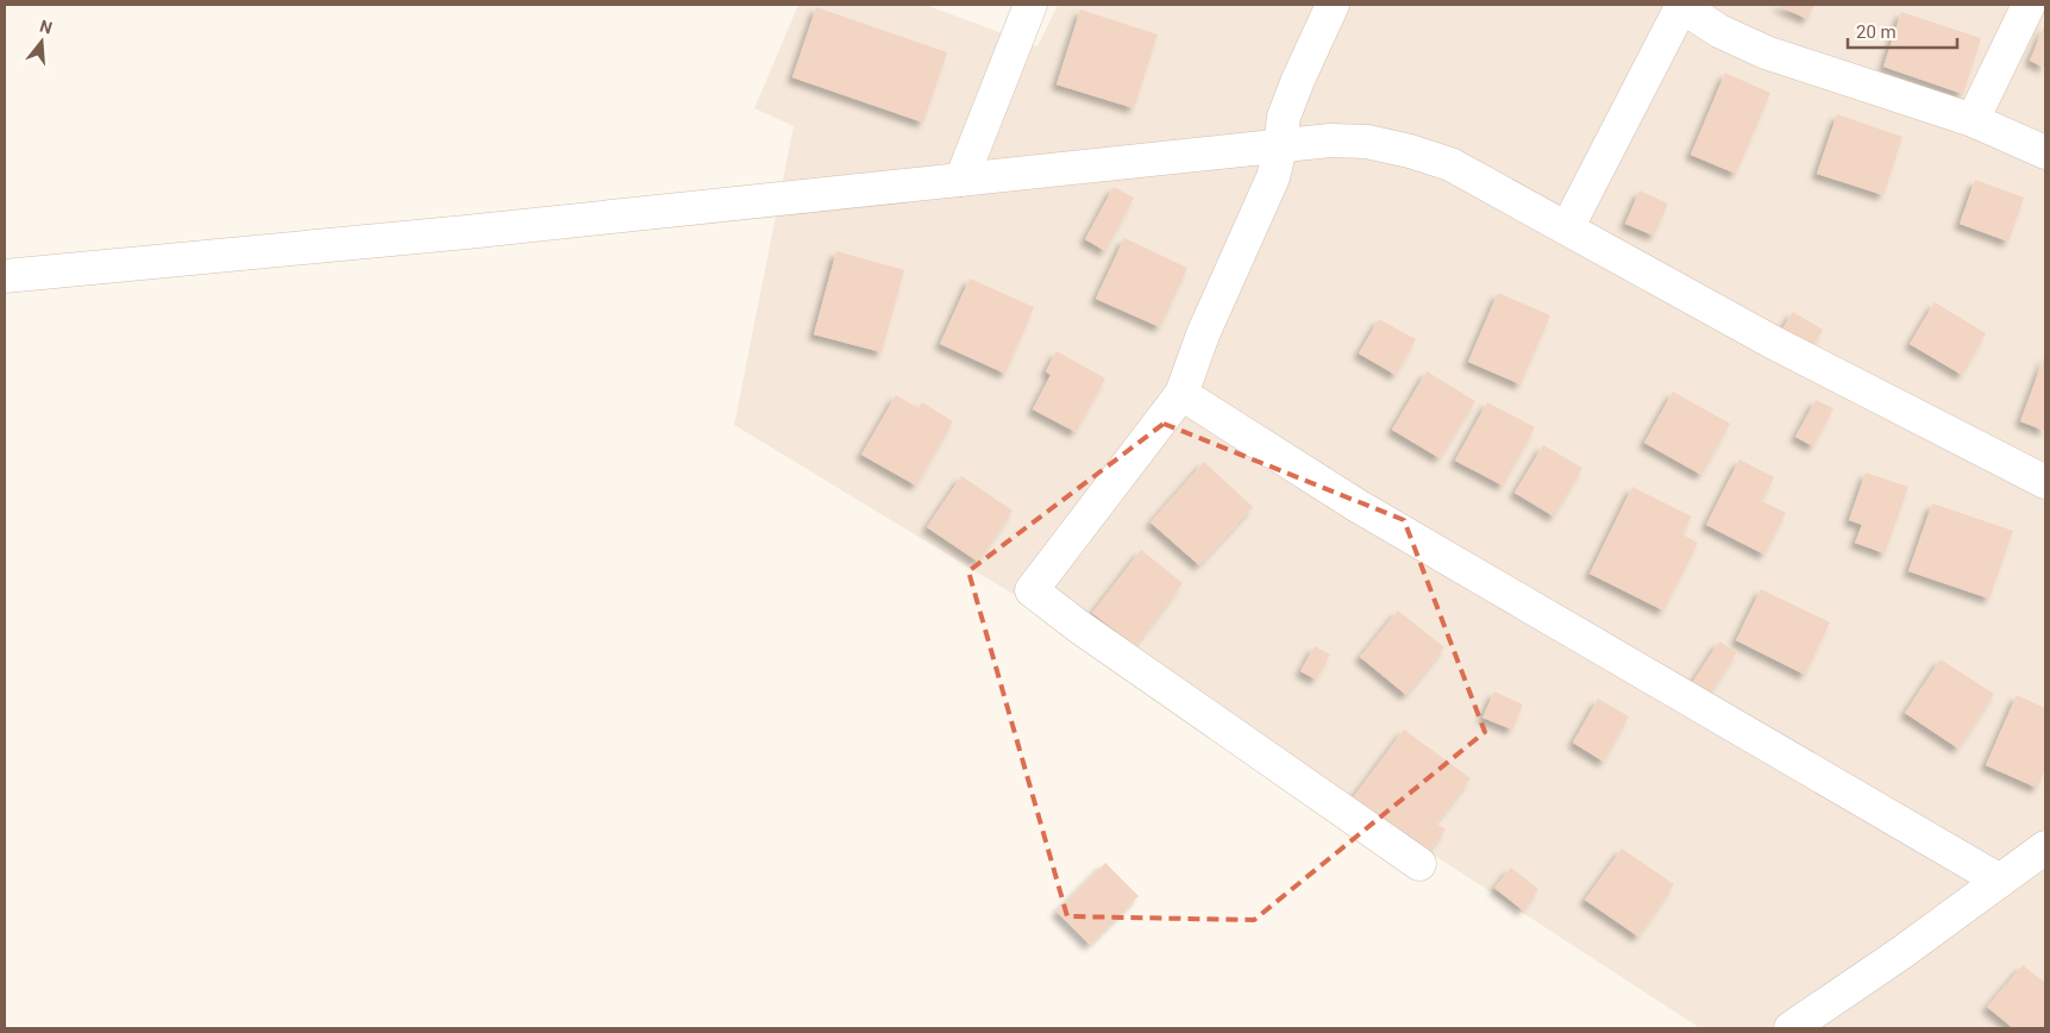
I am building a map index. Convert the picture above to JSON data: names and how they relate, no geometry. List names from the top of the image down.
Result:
{
  "scale_bar": "20 m",
  "north": "top"
}
